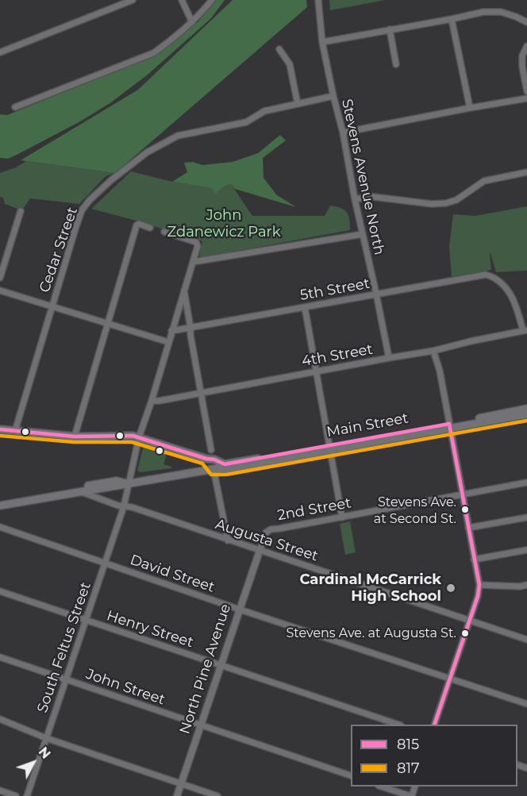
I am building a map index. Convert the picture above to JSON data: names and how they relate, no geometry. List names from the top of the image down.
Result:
{
  "streets": {
    "main road": ["Main Street"],
    "street": [
      "Stevens Avenue North",
      "Cedar Street",
      "5th Street",
      "4th Street",
      "2nd Street",
      "Augusta Street",
      "David Street",
      "Henry Street",
      "South Feltus Street",
      "North Pine Avenue",
      "John Street"
    ]
  },
  "crossings": [
    ["Stevens Avenue North", "Cedar Street"],
    ["Stevens Avenue North", "5th Street"],
    ["Stevens Avenue North", "4th Street"],
    ["5th Street", "4th Street"],
    ["5th Street", "South Feltus Street"],
    ["4th Street", "South Feltus Street"],
    ["Main Street", "Augusta Street"],
    ["Main Street", "South Feltus Street"],
    ["2nd Street", "Augusta Street"],
    ["2nd Street", "North Pine Avenue"],
    ["Augusta Street", "South Feltus Street"],
    ["Augusta Street", "North Pine Avenue"],
    ["David Street", "South Feltus Street"],
    ["David Street", "North Pine Avenue"],
    ["Henry Street", "South Feltus Street"],
    ["Henry Street", "North Pine Avenue"],
    ["South Feltus Street", "John Street"],
    ["North Pine Avenue", "John Street"]
  ],
  "parks": ["John Zdanewicz Park"],
  "places": ["Stevens Ave. at Second St.", "Cardinal McCarrick High School", "Stevens Ave. at Augusta St."],
  "lines": ["transit line 817", "transit line 815"],
  "legend": ["815", "817"],
  "north": "top right"
}
